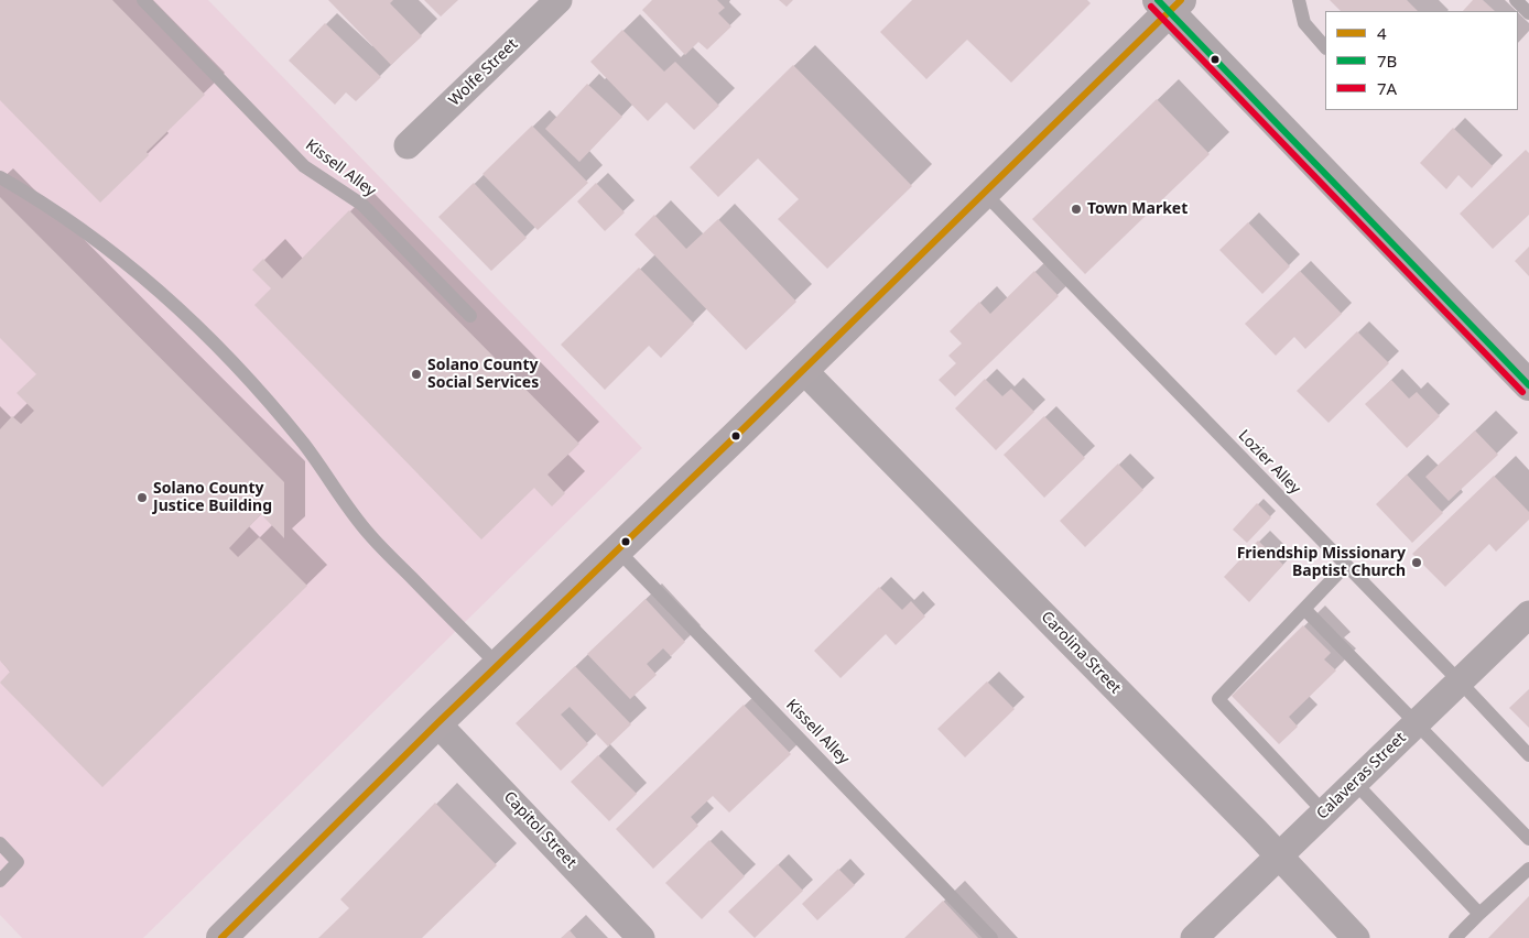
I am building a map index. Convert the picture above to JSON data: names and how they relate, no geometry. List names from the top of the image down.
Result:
{
  "streets": {
    "street": [
      "Wolfe Street",
      "Carolina Street",
      "Calaveras Street",
      "Capitol Street"
    ],
    "lane": ["Kissell Alley", "Lozier Alley"]
  },
  "crossings": [
    ["Lozier Alley", "Calaveras Street"],
    ["Carolina Street", "Calaveras Street"]
  ],
  "places": [
    "Town Market",
    "Solano County Social Services",
    "Solano County Justice Building",
    "Friendship Missionary Baptist Church"
  ],
  "lines": ["transit line 4", "transit line 7B", "transit line 7A"],
  "legend": ["4", "7B", "7A"]
}
